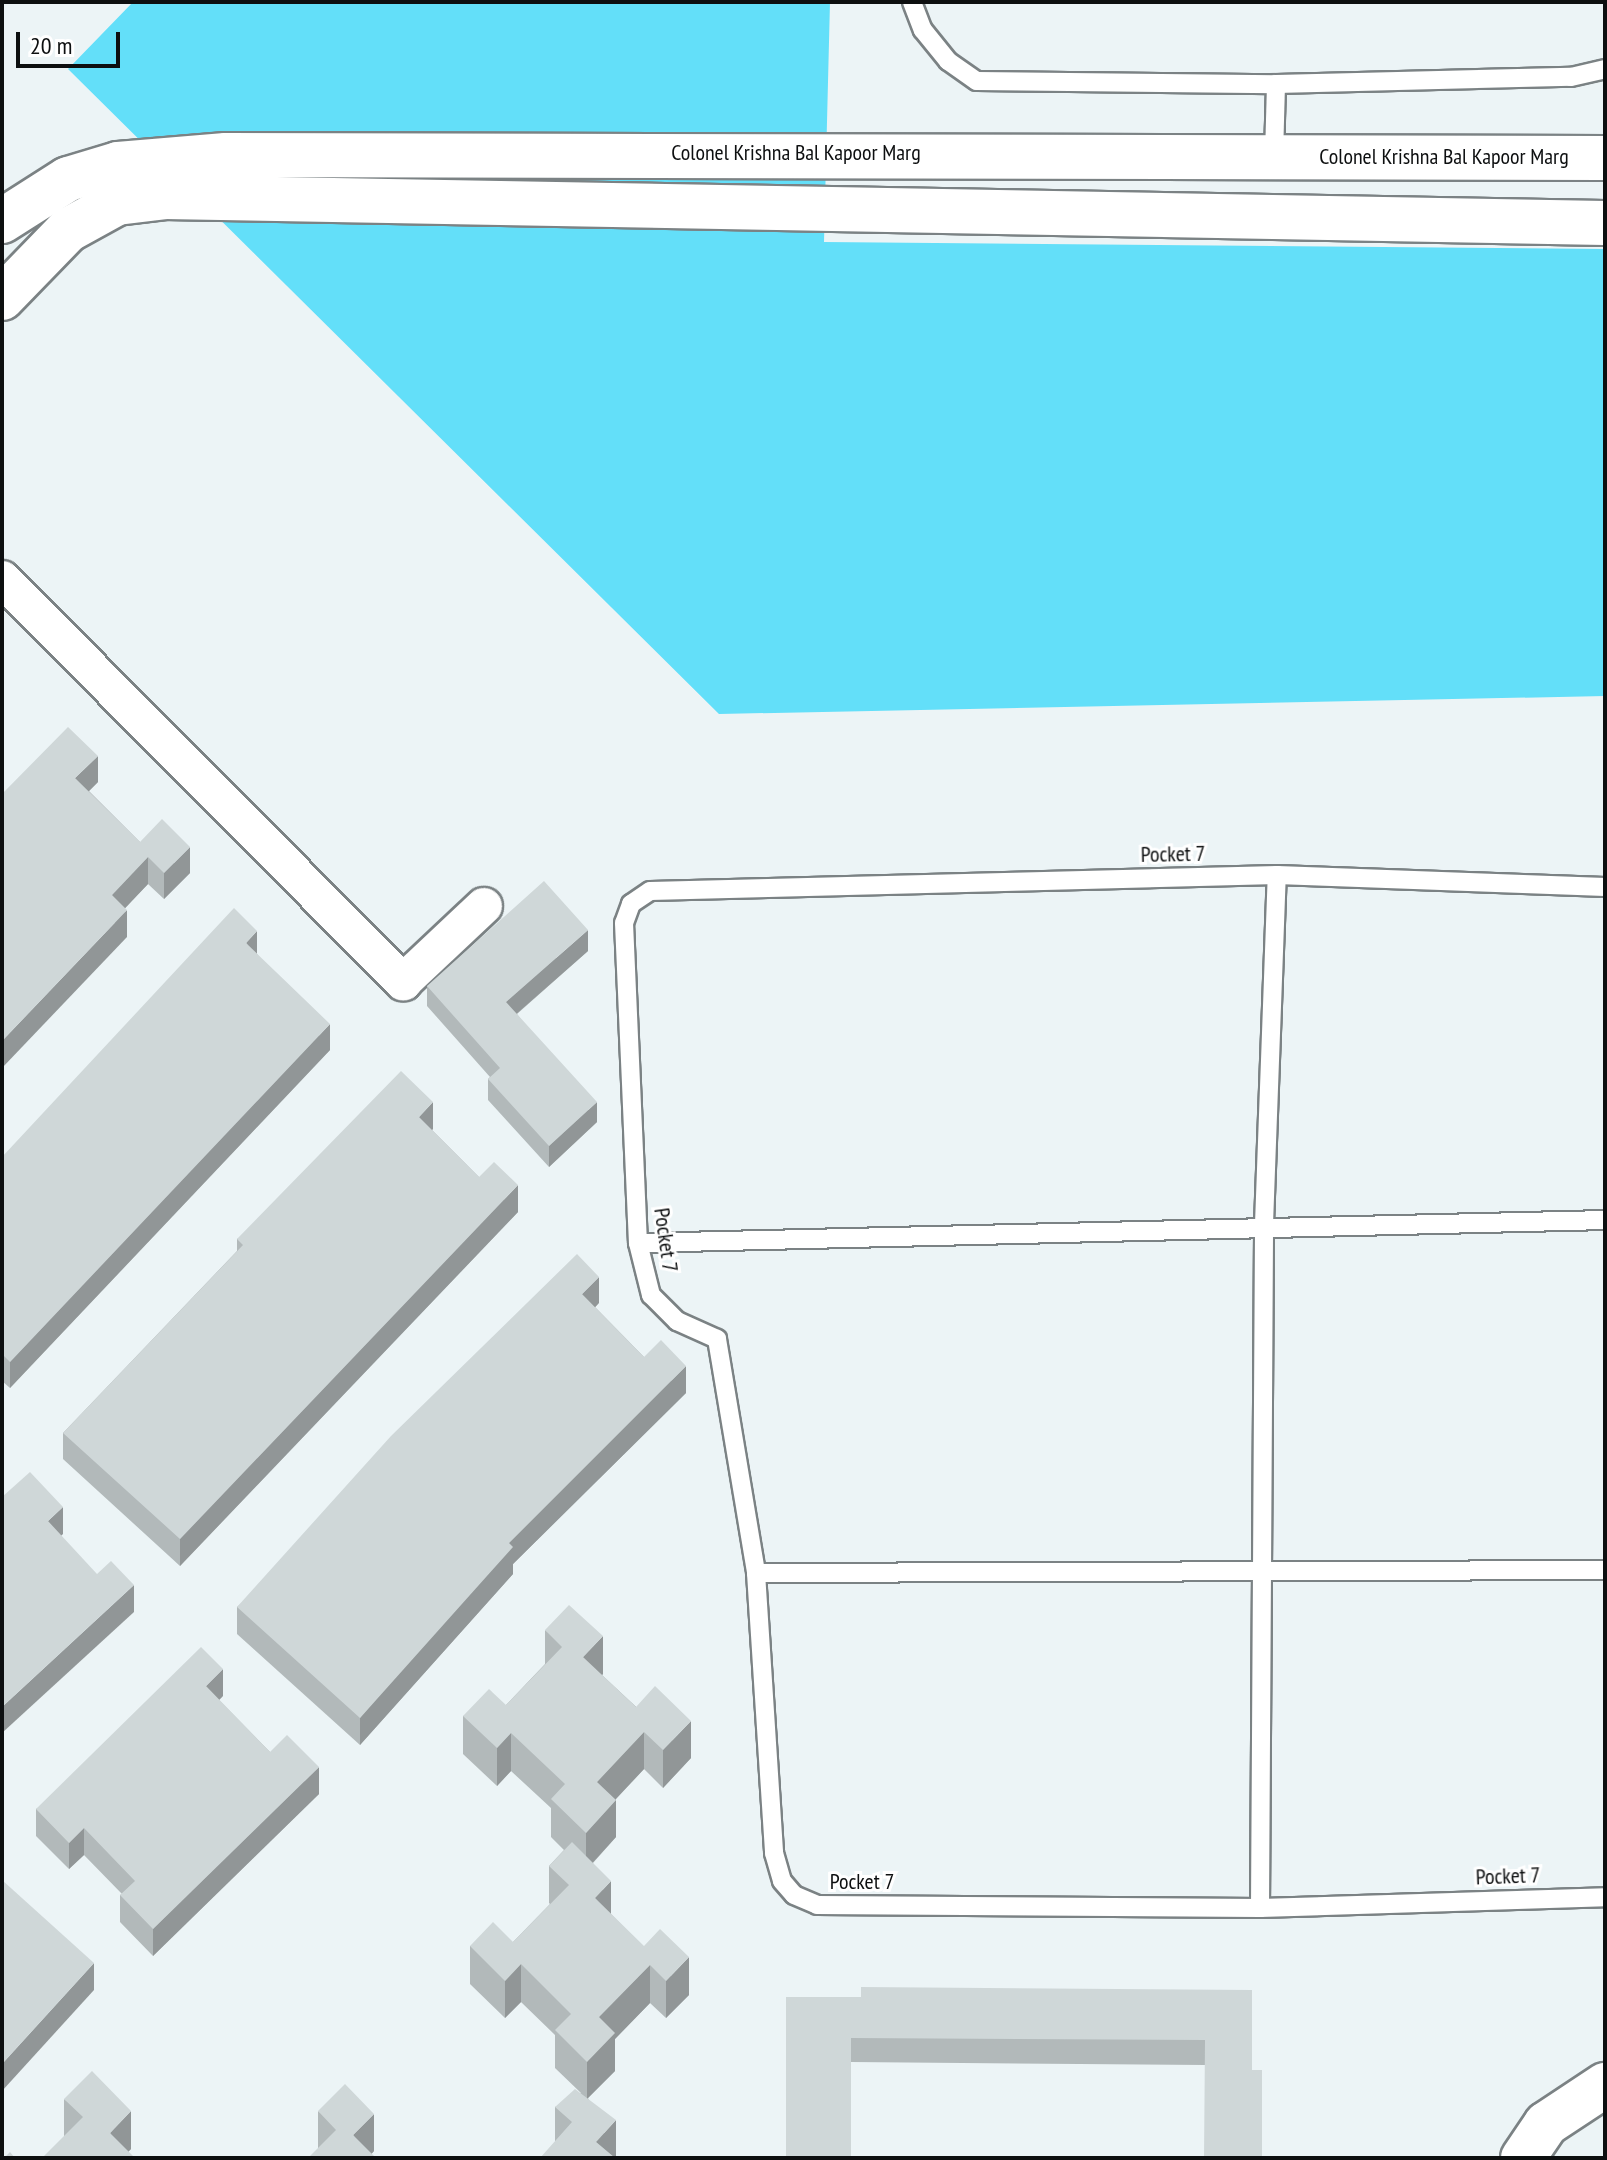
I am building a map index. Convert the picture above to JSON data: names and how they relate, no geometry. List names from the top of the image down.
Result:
{
  "streets": {
    "street": ["Colonel Krishna Bal Kapoor Marg"],
    "lane": ["Pocket 7"]
  },
  "scale_bar": "20 m"
}
